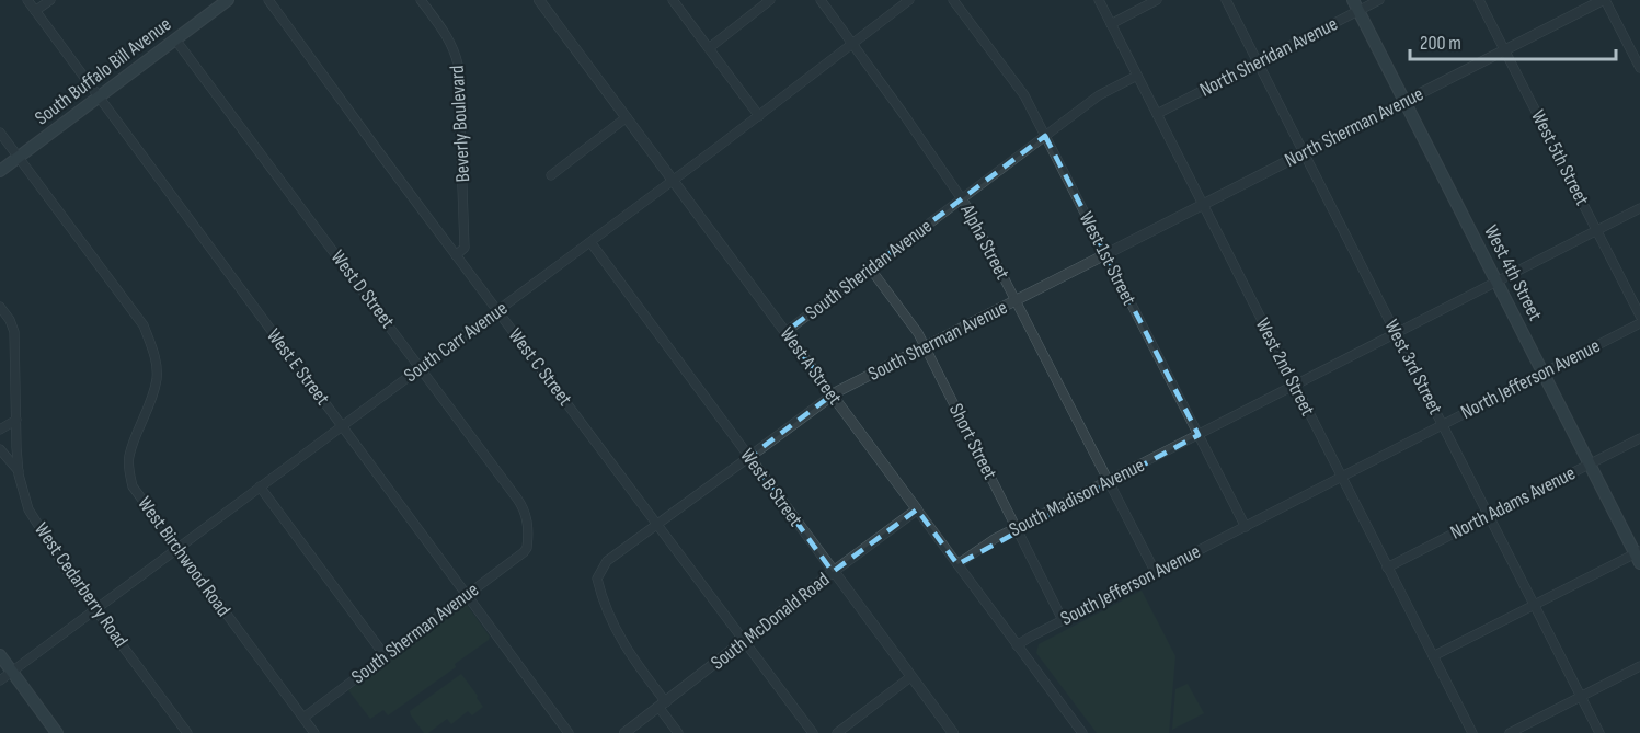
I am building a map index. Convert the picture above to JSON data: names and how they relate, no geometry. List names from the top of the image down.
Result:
{
  "streets": {
    "main road": ["South Buffalo Bill Avenue", "West 4th Street"],
    "street": [
      "North Sheridan Avenue",
      "Beverly Boulevard",
      "North Sherman Avenue",
      "West 5th Street",
      "Alpha Street",
      "West 1st Street",
      "South Sheridan Avenue",
      "West D Street",
      "South Sherman Avenue",
      "South Carr Avenue",
      "West A Street",
      "West E Street",
      "West C Street",
      "West 2nd Street",
      "West 3rd Street",
      "North Jefferson Avenue",
      "Short Street",
      "West B Street",
      "South Madison Avenue",
      "North Adams Avenue",
      "West Birchwood Road",
      "West Cedarberry Road",
      "South Jefferson Avenue",
      "South McDonald Road"
    ]
  },
  "crossings": [
    ["North Sheridan Avenue", "West 4th Street"],
    ["North Sheridan Avenue", "West 2nd Street"],
    ["North Sheridan Avenue", "West 3rd Street"],
    ["South Buffalo Bill Avenue", "West D Street"],
    ["South Buffalo Bill Avenue", "West E Street"],
    ["South Buffalo Bill Avenue", "West Birchwood Road"],
    ["Beverly Boulevard", "West C Street"],
    ["North Sherman Avenue", "West 5th Street"],
    ["North Sherman Avenue", "West 1st Street"],
    ["North Sherman Avenue", "West 4th Street"],
    ["North Sherman Avenue", "South Sherman Avenue"],
    ["North Sherman Avenue", "West 2nd Street"],
    ["North Sherman Avenue", "West 3rd Street"],
    ["West 5th Street", "South Madison Avenue"],
    ["Alpha Street", "South Sheridan Avenue"],
    ["Alpha Street", "South Sherman Avenue"],
    ["Alpha Street", "South Carr Avenue"],
    ["Alpha Street", "South Madison Avenue"],
    ["Alpha Street", "South Jefferson Avenue"],
    ["West 1st Street", "South Sheridan Avenue"],
    ["West 1st Street", "South Sherman Avenue"],
    ["West 1st Street", "North Jefferson Avenue"],
    ["West 1st Street", "South Madison Avenue"],
    ["West 1st Street", "South Jefferson Avenue"],
    ["South Sheridan Avenue", "West A Street"],
    ["South Sheridan Avenue", "Short Street"],
    ["West 4th Street", "North Jefferson Avenue"],
    ["West 4th Street", "South Madison Avenue"],
    ["West 4th Street", "North Adams Avenue"],
    ["West D Street", "South Sherman Avenue"],
    ["West D Street", "South Carr Avenue"],
    ["South Sherman Avenue", "West A Street"],
    ["South Sherman Avenue", "West E Street"],
    ["South Sherman Avenue", "West C Street"],
    ["South Sherman Avenue", "Short Street"],
    ["South Sherman Avenue", "West B Street"],
    ["South Sherman Avenue", "West Birchwood Road"],
    ["South Sherman Avenue", "South McDonald Road"],
    ["South Carr Avenue", "West A Street"],
    ["South Carr Avenue", "West E Street"],
    ["South Carr Avenue", "West C Street"],
    ["South Carr Avenue", "West B Street"],
    ["South Carr Avenue", "West Birchwood Road"],
    ["South Carr Avenue", "West Cedarberry Road"],
    ["West A Street", "South Madison Avenue"],
    ["West A Street", "South Jefferson Avenue"],
    ["West A Street", "South McDonald Road"],
    ["West C Street", "South McDonald Road"],
    ["West 2nd Street", "North Jefferson Avenue"],
    ["West 2nd Street", "South Madison Avenue"],
    ["West 2nd Street", "North Adams Avenue"],
    ["West 3rd Street", "North Jefferson Avenue"],
    ["West 3rd Street", "South Madison Avenue"],
    ["West 3rd Street", "North Adams Avenue"],
    ["North Jefferson Avenue", "South Jefferson Avenue"],
    ["Short Street", "South Madison Avenue"],
    ["Short Street", "South Jefferson Avenue"],
    ["West B Street", "South McDonald Road"]
  ],
  "scale_bar": "200 m"
}
